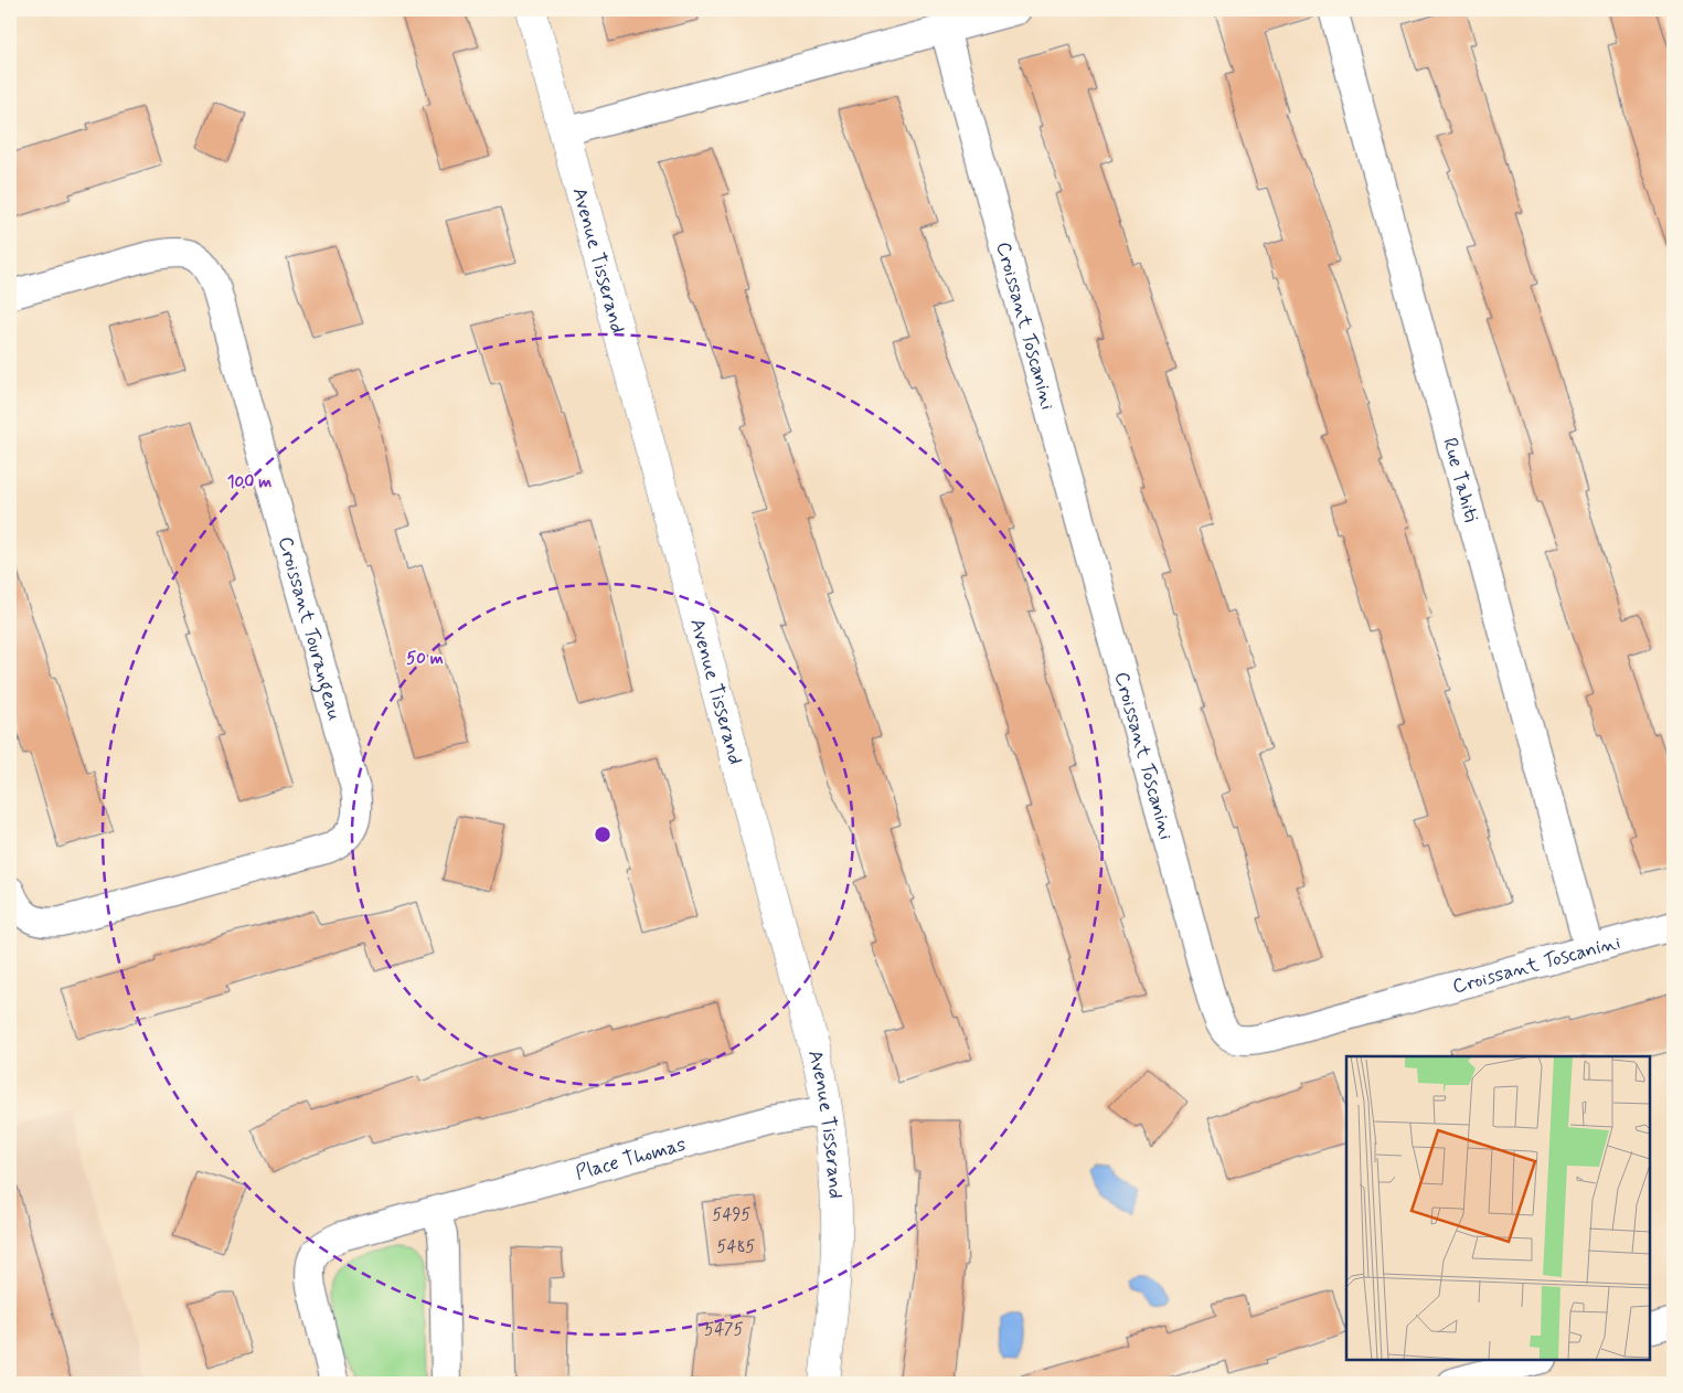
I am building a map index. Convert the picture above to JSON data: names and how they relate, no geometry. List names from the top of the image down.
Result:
{
  "streets": {
    "street": [
      "Avenue Tisserand",
      "Croissant Toscanini",
      "Rue Tahiti",
      "Croissant Tourangeau",
      "Place Thomas"
    ]
  },
  "crossings": [
    ["Avenue Tisserand", "Place Thomas"],
    ["Croissant Toscanini", "Rue Tahiti"]
  ],
  "house_numbers": ["5495", "5485", "5475"],
  "rings": ["100 m", "50 m"]
}
